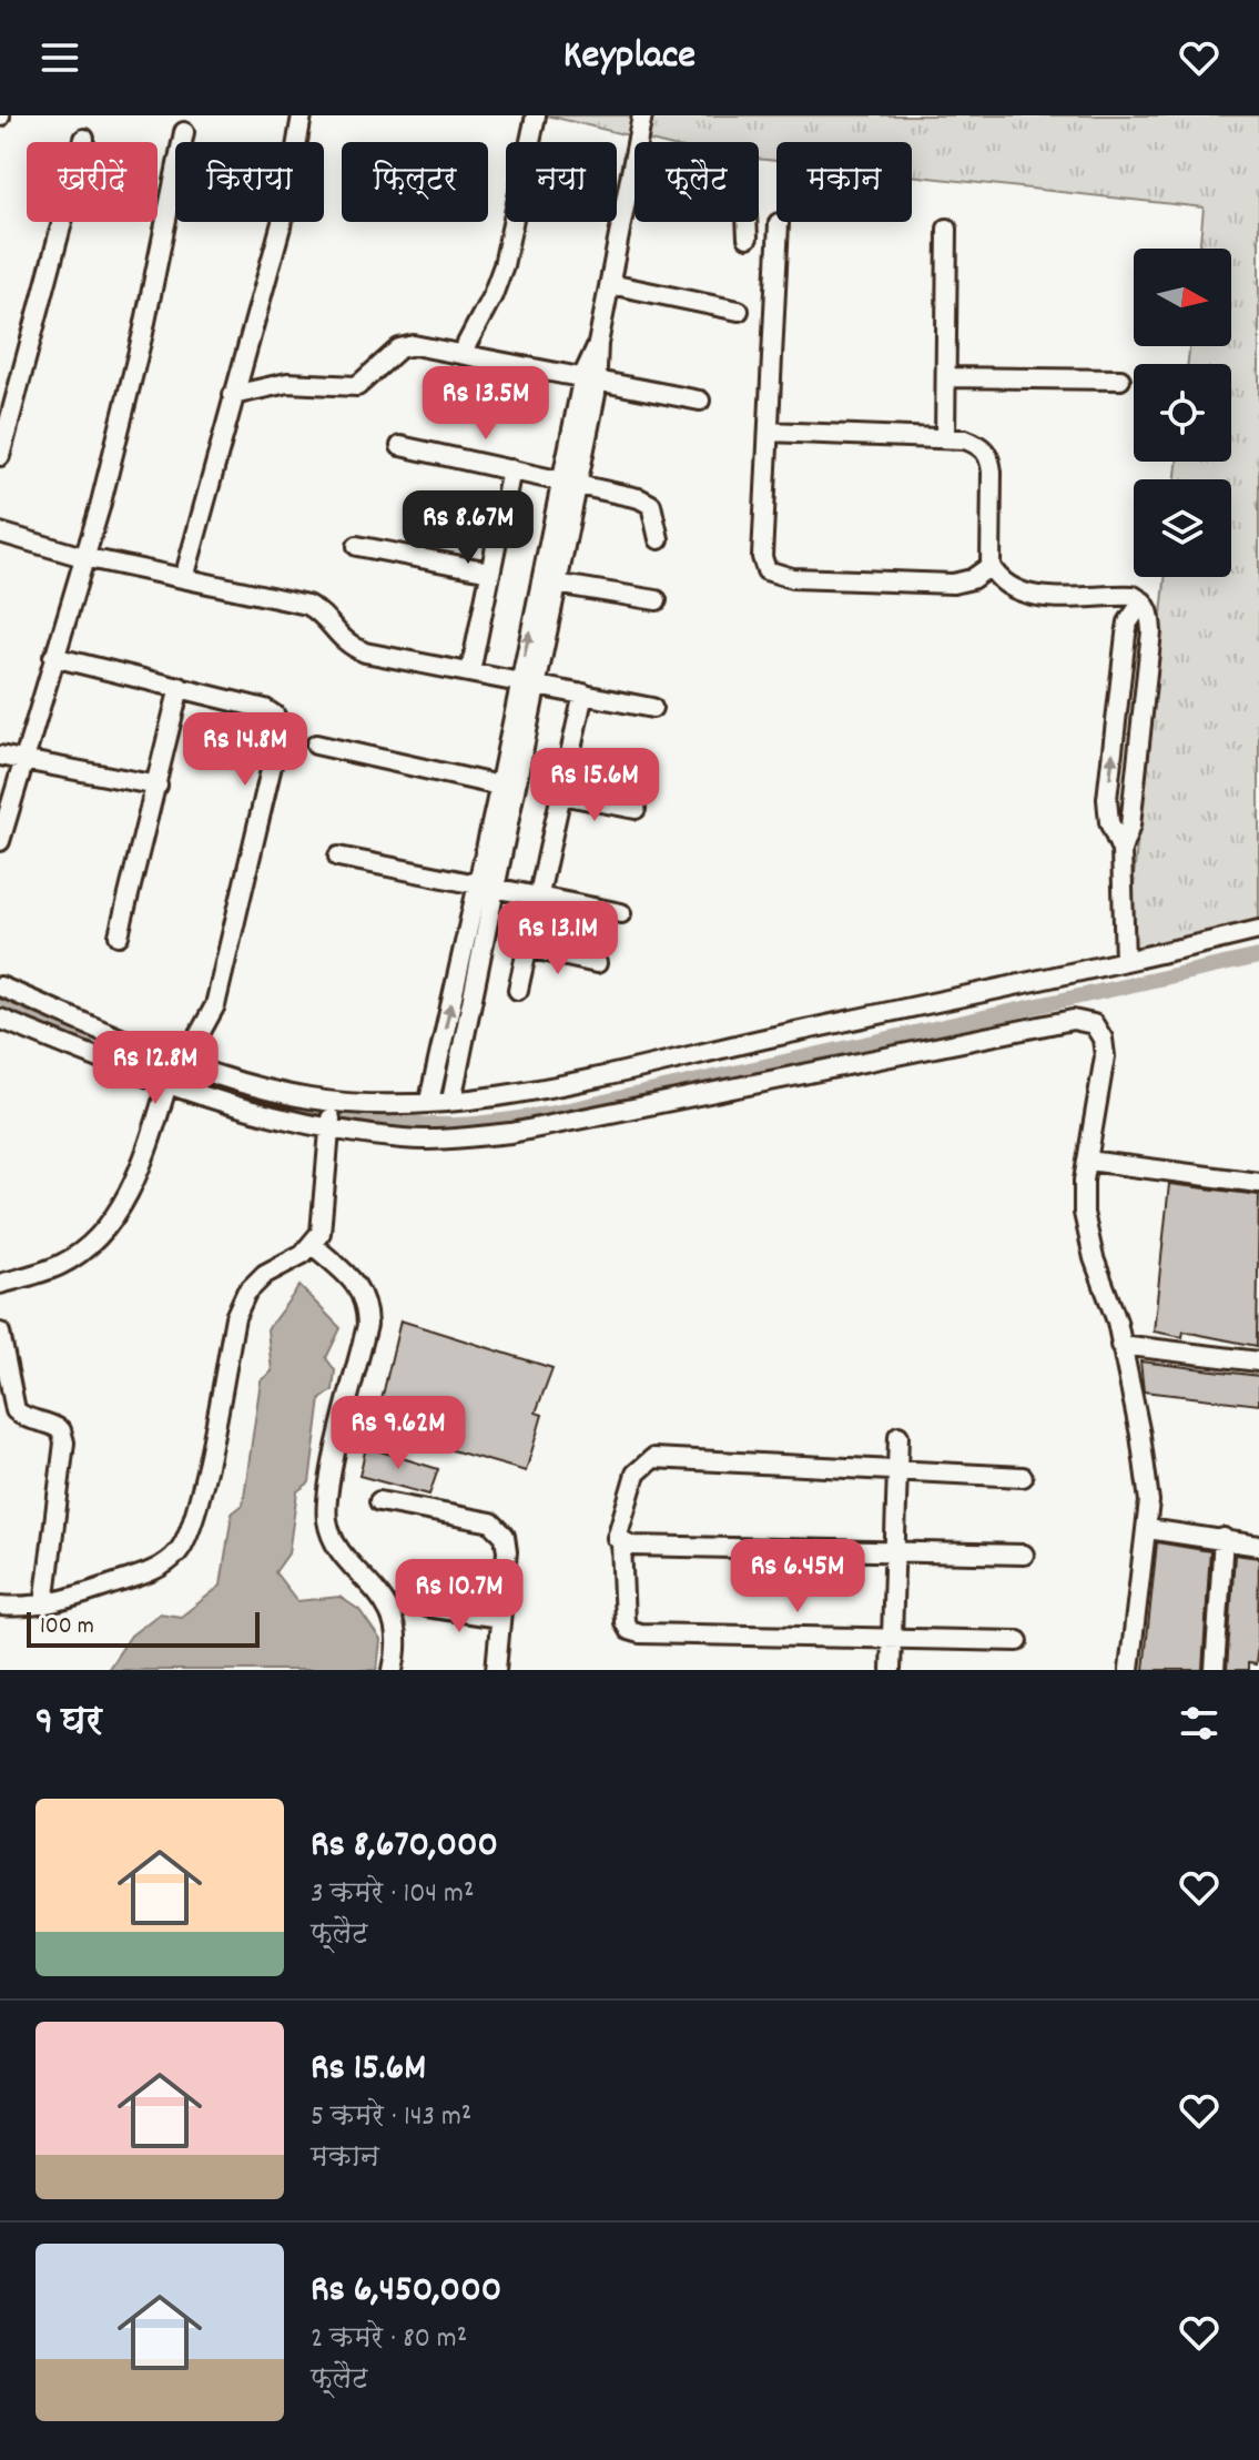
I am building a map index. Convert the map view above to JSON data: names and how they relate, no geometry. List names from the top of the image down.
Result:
{
  "scale_bar": "100 m",
  "north": "right",
  "page": {
    "header": "Keyplace",
    "chip": [
      "खरीदें",
      "किराया",
      "फ़िल्टर",
      "नया",
      "फ़्लैट",
      "मकान"
    ],
    "price": [
      "Rs 13.5M",
      "Rs 8.67M",
      "Rs 14.8M",
      "Rs 15.6M",
      "Rs 13.1M",
      "Rs 12.8M",
      "Rs 9.62M",
      "Rs 6.45M",
      "Rs 10.7M"
    ],
    "scale": "100 m",
    "heading": "9 घर",
    "list": [
      {
        "name": "Rs 8,670,000",
        "note": "3 कमरे · 104 m² · फ़्लैट"
      },
      {
        "name": "Rs 15.6M",
        "note": "5 कमरे · 143 m² · मकान"
      },
      {
        "name": "Rs 6,450,000",
        "note": "2 कमरे · 80 m² · फ़्लैट"
      }
    ]
  }
}
